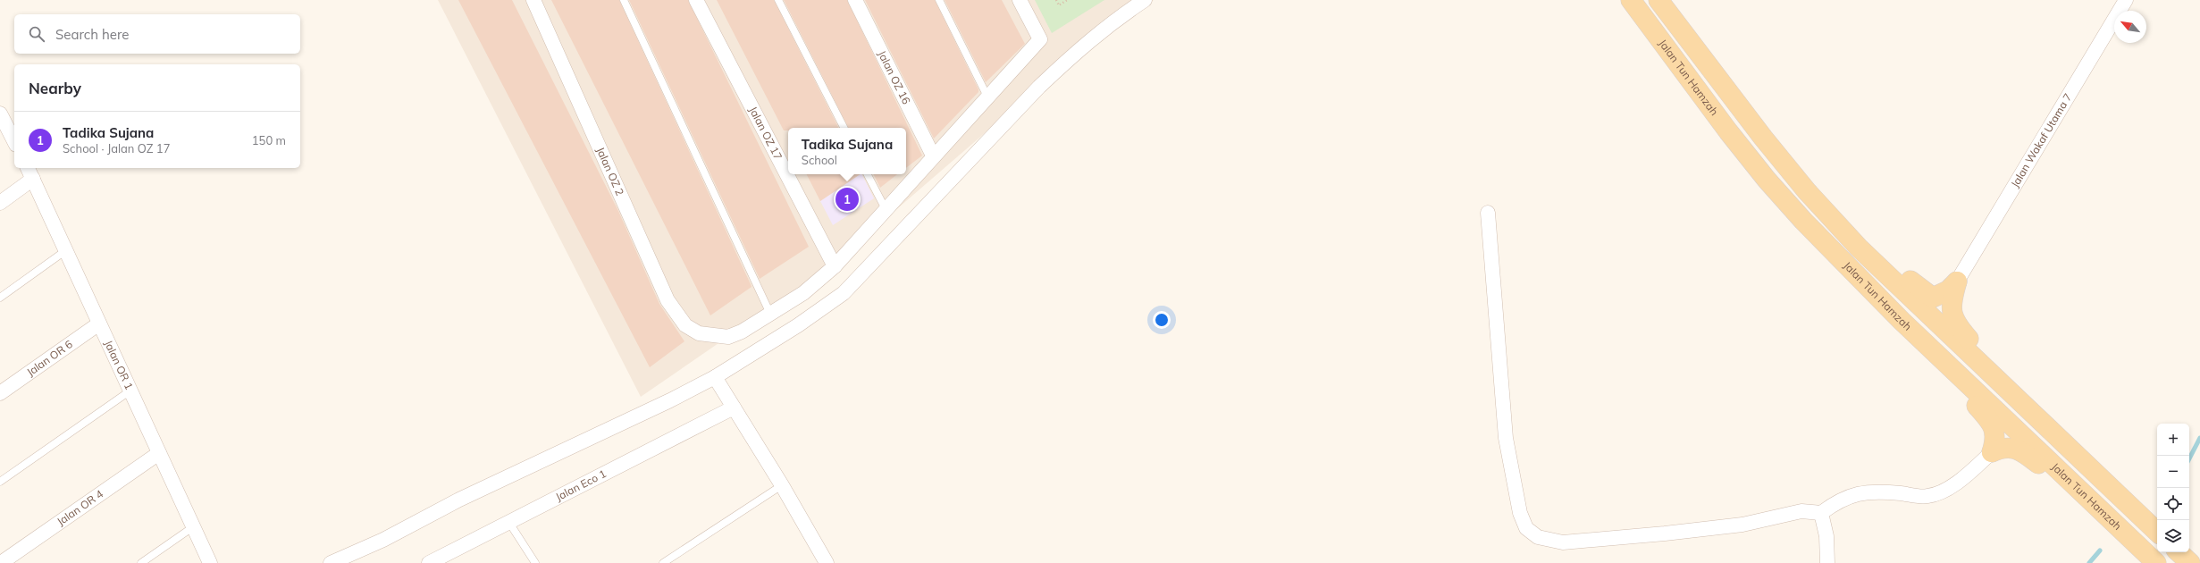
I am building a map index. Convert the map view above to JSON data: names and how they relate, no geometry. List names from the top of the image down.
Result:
{
  "streets": {
    "main road": ["Jalan Tun Hamzah"],
    "street": [
      "Jalan OZ 16",
      "Jalan OZ 17",
      "Jalan Wakaf Utama 7",
      "Jalan OZ 2",
      "Jalan OR 6",
      "Jalan OR 1",
      "Jalan Eco 1",
      "Jalan OR 4"
    ]
  },
  "crossings": [
    ["Jalan OR 6", "Jalan OR 1"],
    ["Jalan OR 1", "Jalan OR 4"]
  ],
  "north": "top left",
  "page": {
    "search": "Search here",
    "heading": "Nearby",
    "list": [
      {
        "mark": "1",
        "name": "Tadika Sujana",
        "note": "School · Jalan OZ 17",
        "value": "150 m"
      }
    ],
    "popup": ["Tadika Sujana", "School"],
    "pins": "1",
    "map_buttons": ["+", "−"]
  }
}
